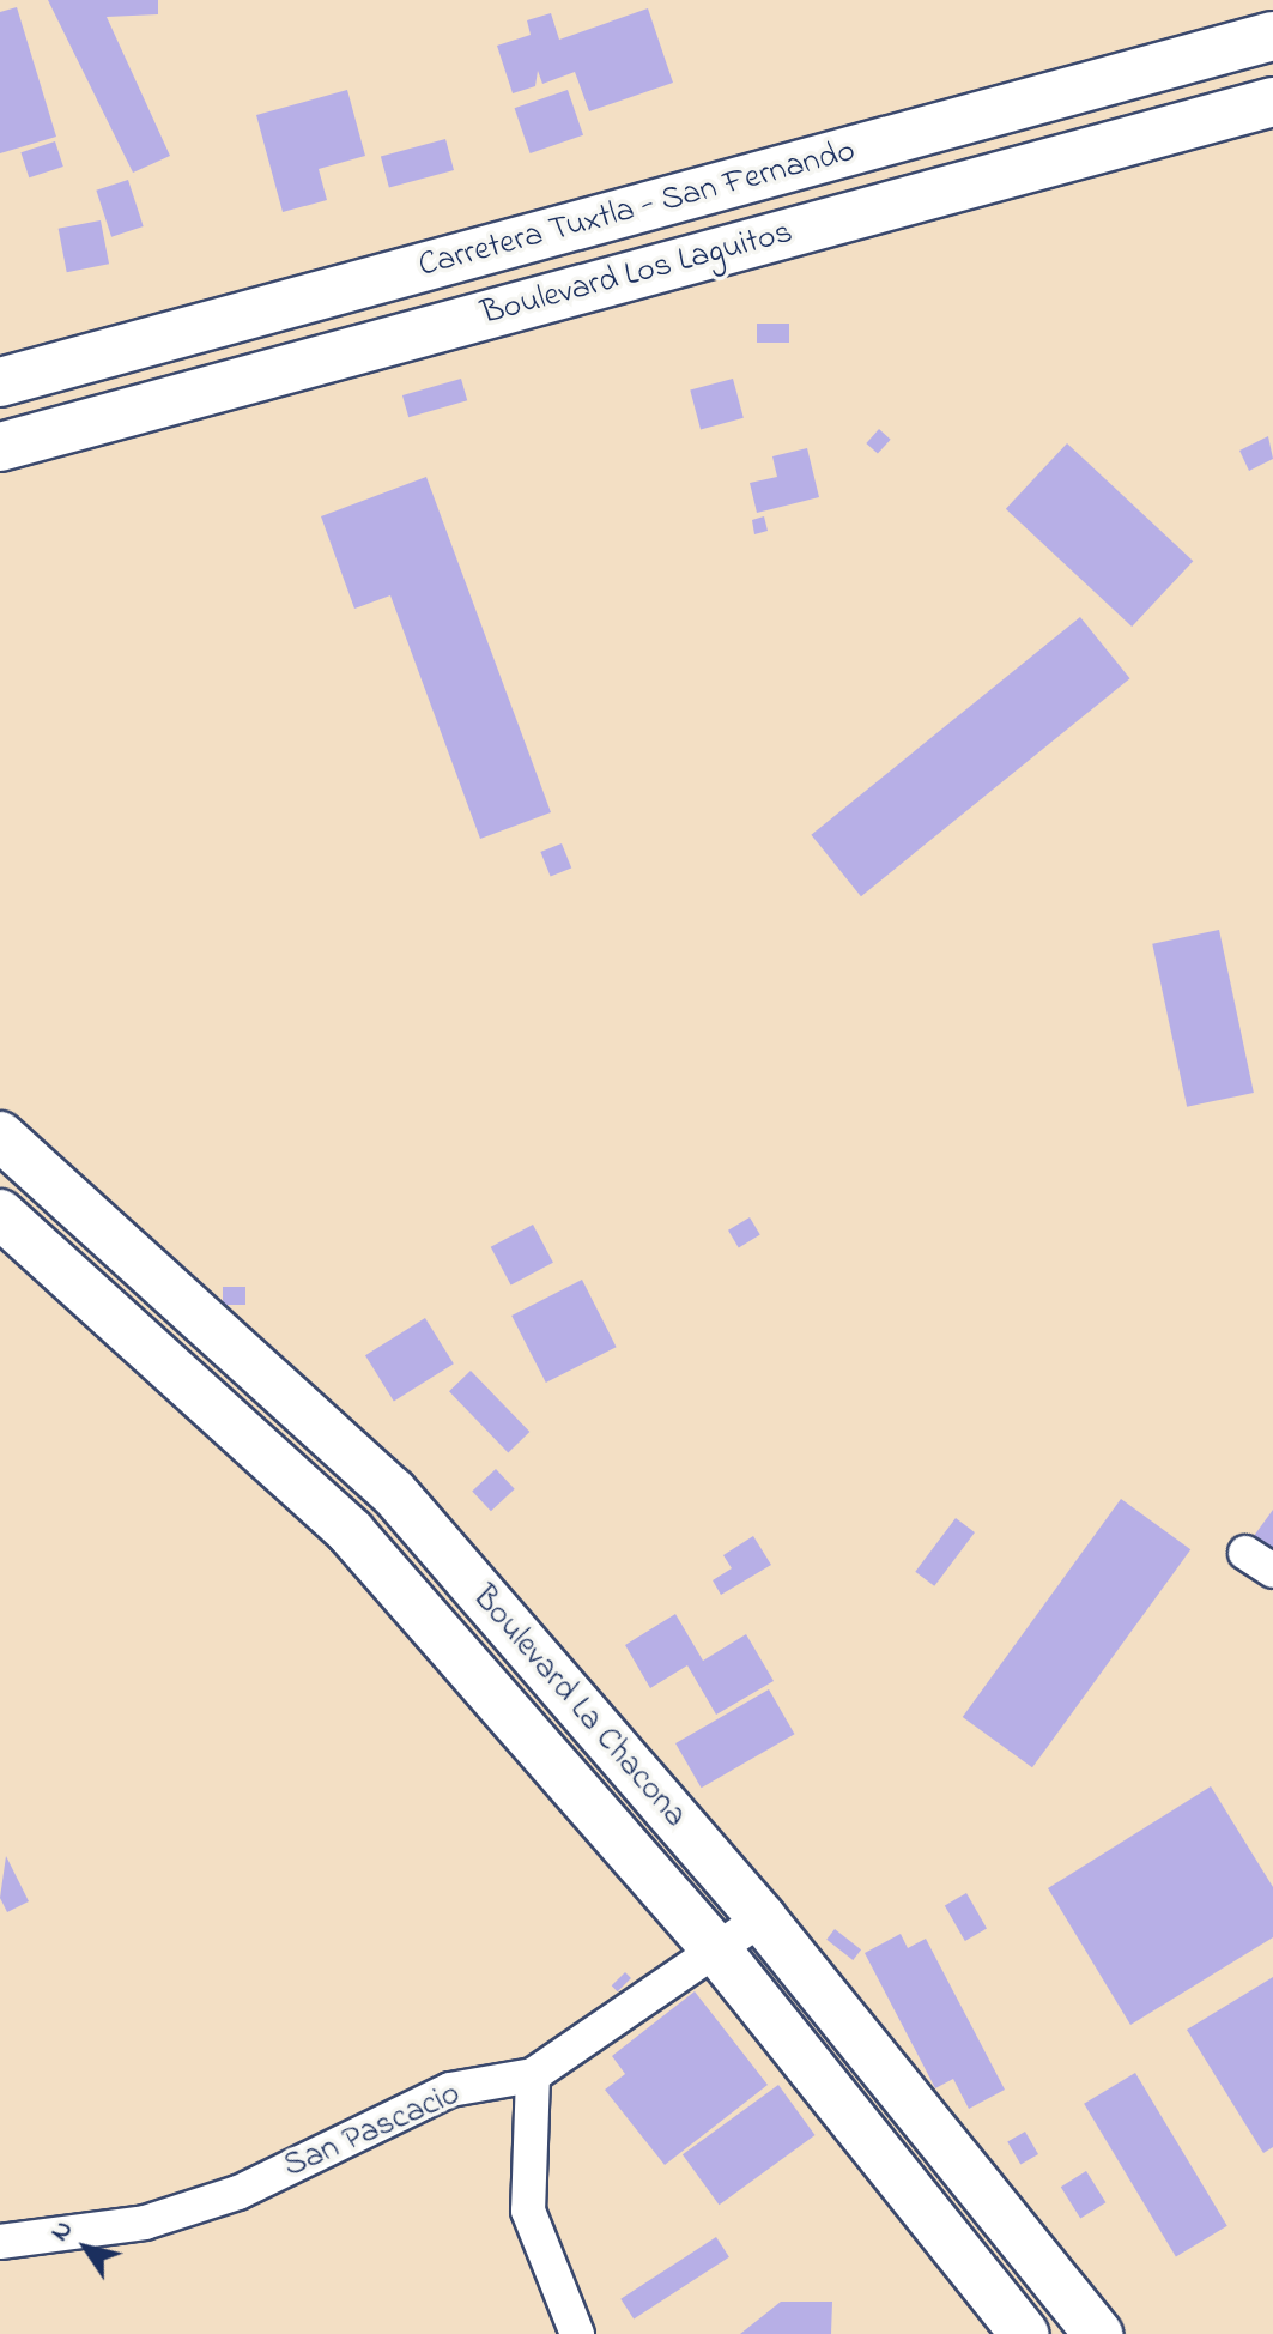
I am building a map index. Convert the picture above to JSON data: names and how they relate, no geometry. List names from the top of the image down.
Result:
{
  "streets": {
    "main road": ["Carretera Tuxtla - San Fernando", "Boulevard Los Laguitos", "Boulevard La Chacona"],
    "street": ["San Pascacio"]
  },
  "crossings": [
    ["Boulevard La Chacona", "San Pascacio"]
  ],
  "north": "top left"
}
